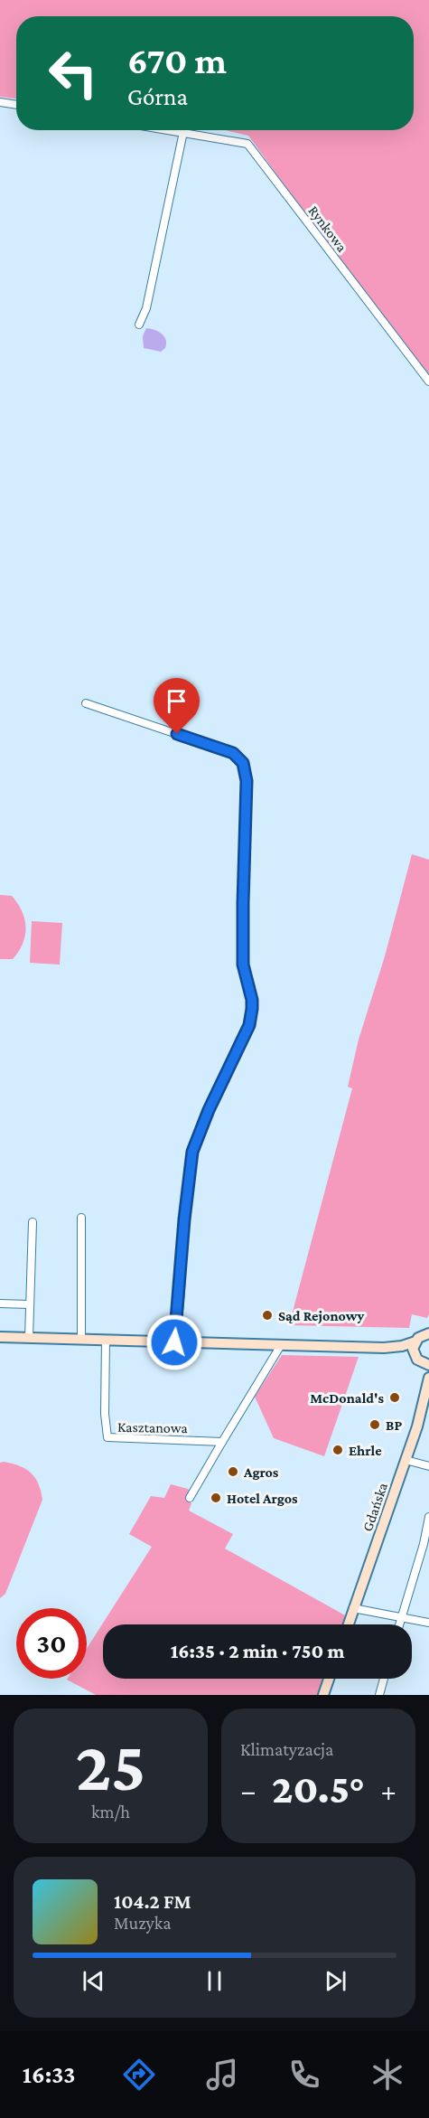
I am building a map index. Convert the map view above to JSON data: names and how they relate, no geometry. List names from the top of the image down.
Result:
{
  "streets": {
    "main road": ["Gdańska"],
    "street": ["Rynkowa", "Kasztanowa"]
  },
  "places": [
    "Sąd Rejonowy",
    "McDonald's",
    "BP",
    "Ehrle",
    "Agros",
    "Hotel Argos"
  ],
  "page": {
    "turn": ["670 m", "Górna"],
    "limit": "30",
    "trip": "16:35 · 2 min · 750 m",
    "tile": [
      ["25", "km/h"],
      "Klimatyzacja"
    ],
    "heat": ["−", "20.5°", "+"],
    "song": ["104.2 FM", "Muzyka"],
    "tabs": "16:33"
  }
}
